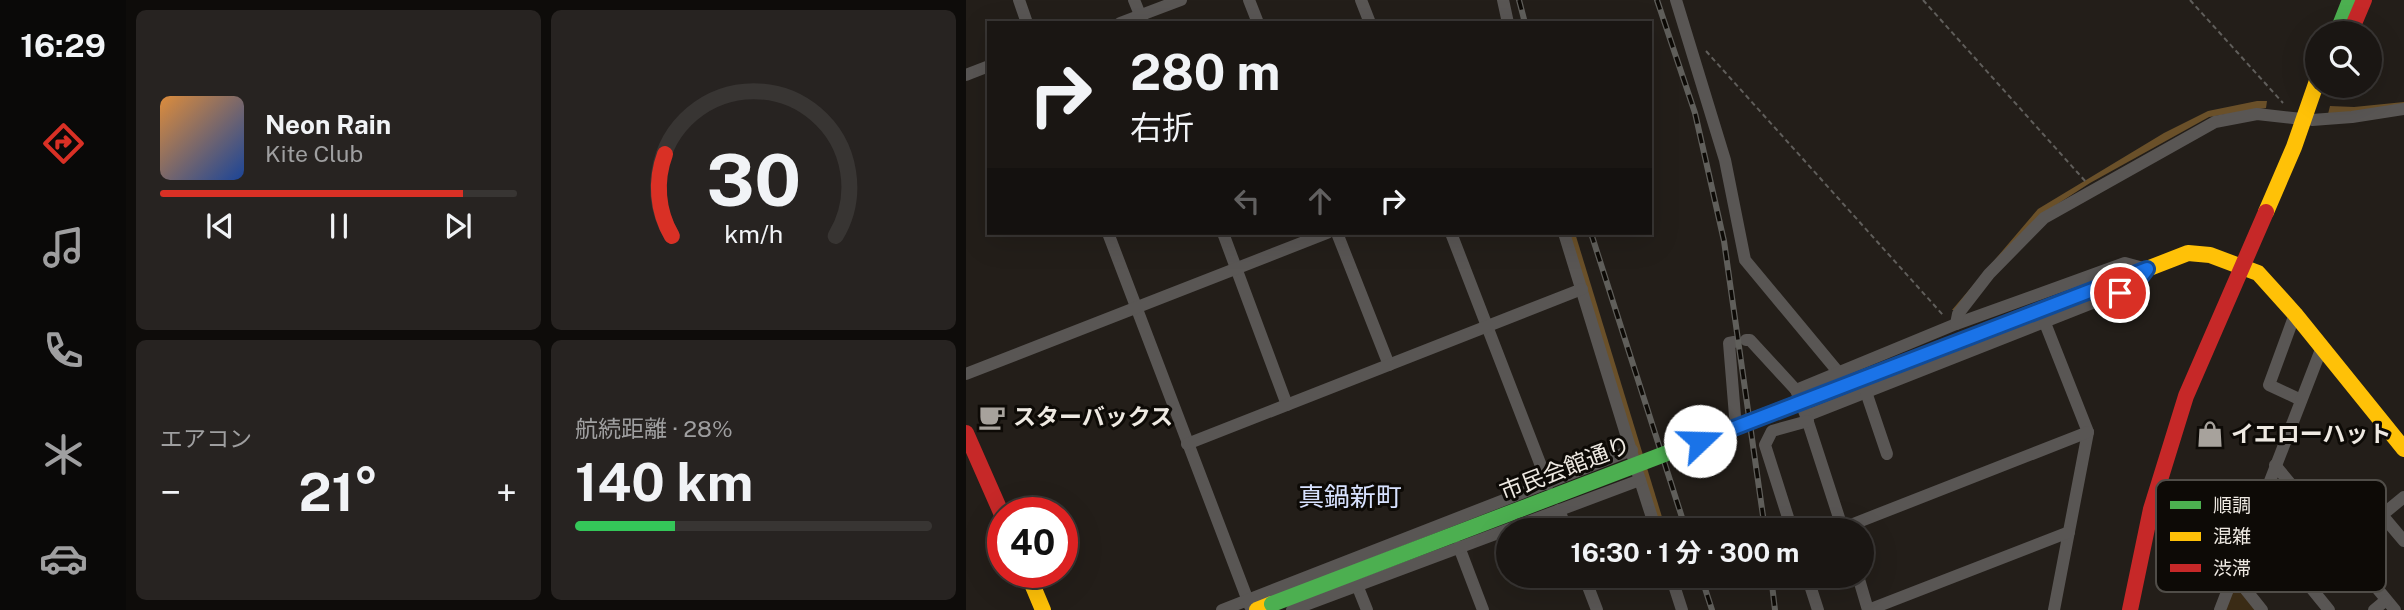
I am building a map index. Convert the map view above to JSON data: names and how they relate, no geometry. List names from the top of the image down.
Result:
{
  "streets": {
    "street": ["市民会館通り"]
  },
  "districts": ["真鍋新町"],
  "places": {
    "cafe": ["スターバックス"],
    "shop": ["イエローハット"]
  },
  "legend": ["順調", "混雑", "渋滞"],
  "page": {
    "tabs": "16:29",
    "turn": ["280 m", "右折"],
    "song": ["Neon Rain", "Kite Club"],
    "tile": [
      "エアコン",
      ["航続距離 · 28%", "140 km"]
    ],
    "heat": ["−", "21°", "+"],
    "limit": "40",
    "trip": "16:30 · 1 分 · 300 m",
    "gauge": ["30", "km/h"]
  }
}
